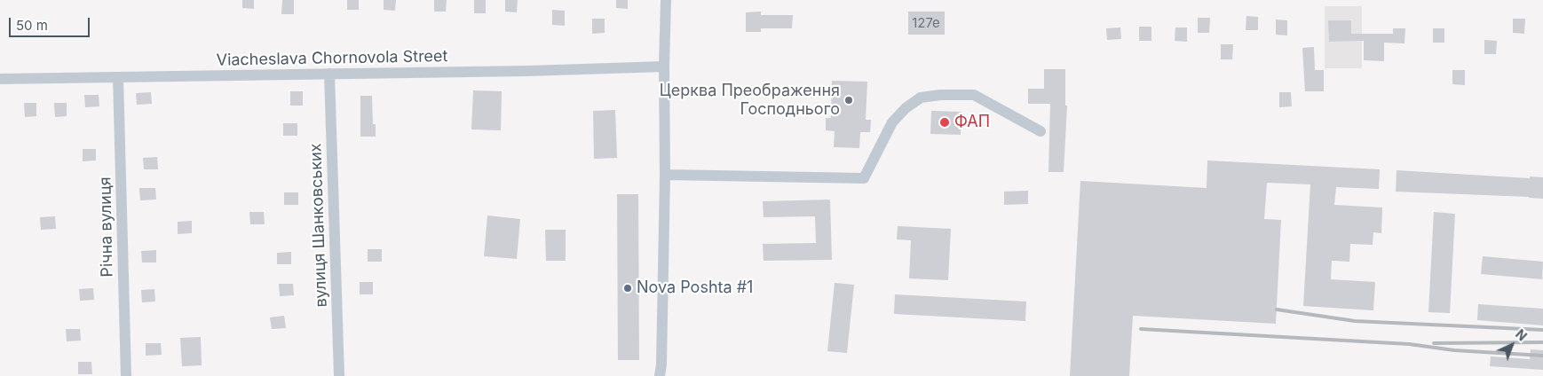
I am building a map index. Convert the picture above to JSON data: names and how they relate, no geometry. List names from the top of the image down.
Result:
{
  "streets": {
    "street": ["Viacheslava Chornovola Street", "вулиця Шанковських", "Річна вулиця"]
  },
  "crossings": [
    ["Viacheslava Chornovola Street", "вулиця Шанковських"],
    ["Viacheslava Chornovola Street", "Річна вулиця"]
  ],
  "places": ["Церква Преображення Господнього", "ФАП", "Nova Poshta #1"],
  "house_numbers": ["127е"],
  "scale_bar": "50 m",
  "north": "top right"
}
